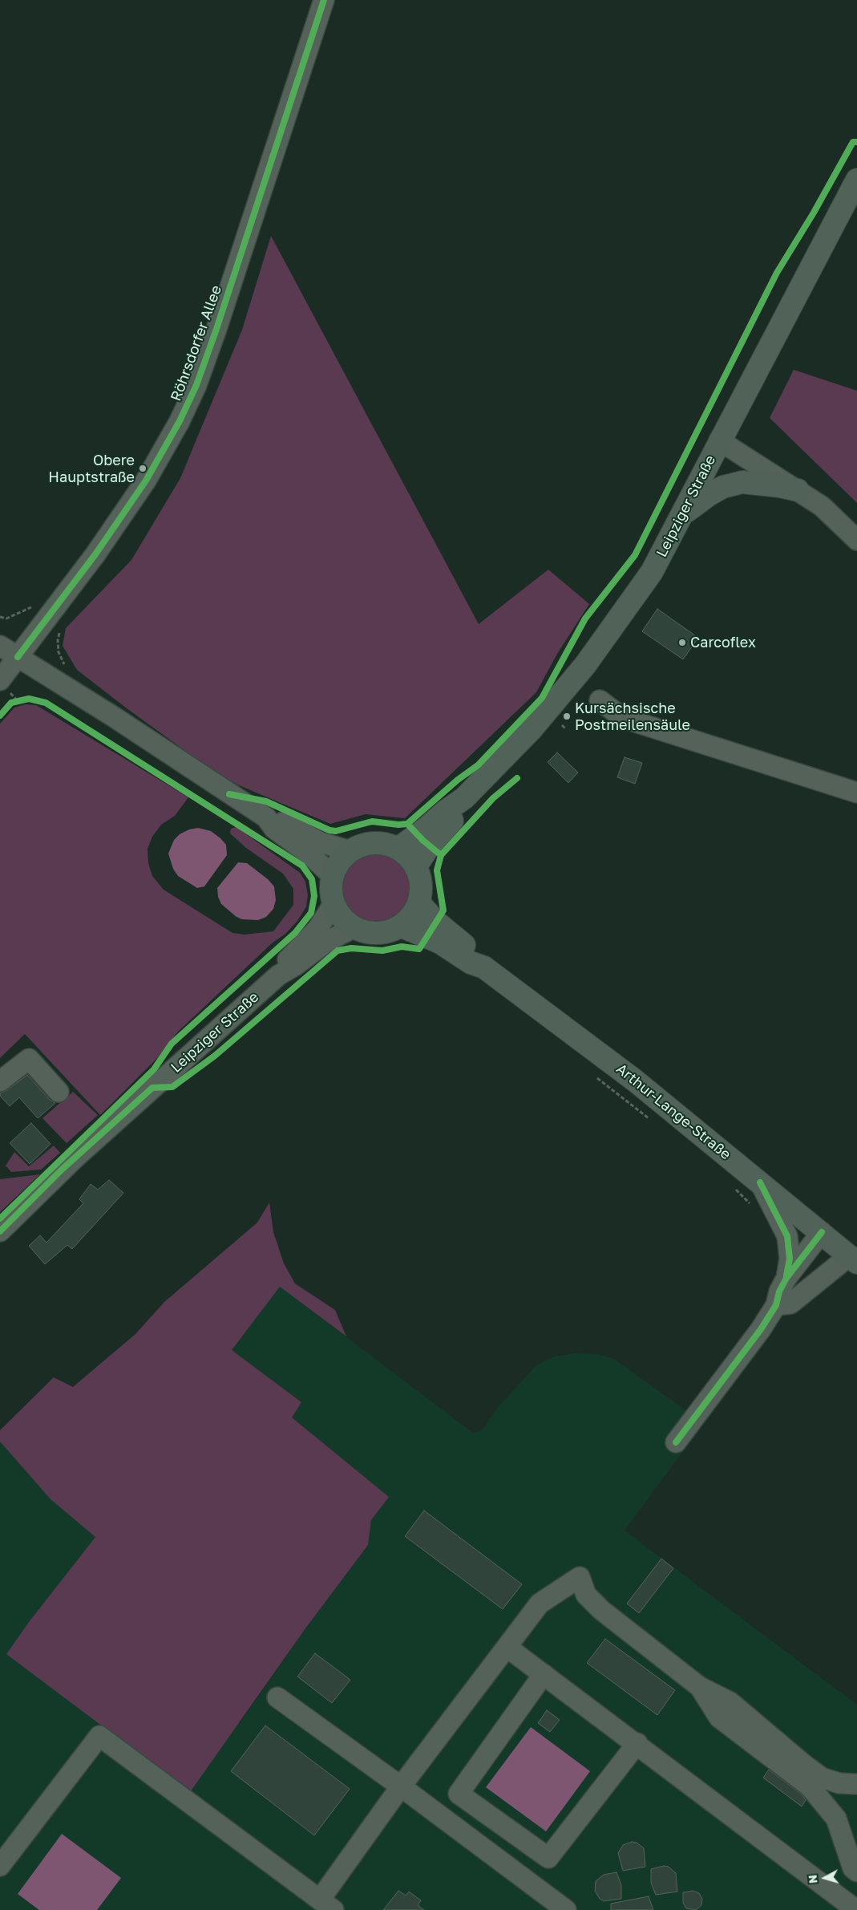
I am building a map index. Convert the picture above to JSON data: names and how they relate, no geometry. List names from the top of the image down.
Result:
{
  "streets": {
    "main road": ["Leipziger Straße", "Arthur-Lange-Straße"],
    "street": ["Röhrsdorfer Allee"]
  },
  "crossings": [
    ["Leipziger Straße", "Arthur-Lange-Straße"]
  ],
  "places": ["Obere Hauptstraße", "Carcoflex", "Kursächsische Postmeilensäule"],
  "north": "left"
}
